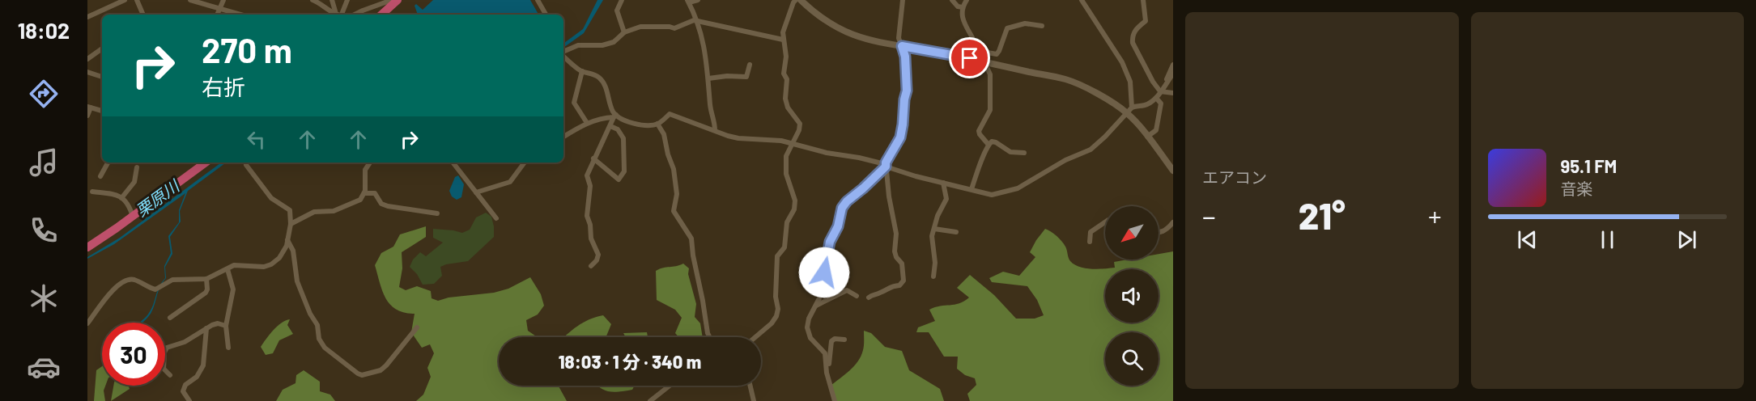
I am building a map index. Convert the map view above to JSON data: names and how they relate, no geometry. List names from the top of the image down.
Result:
{
  "water": ["栗原川"],
  "north": "bottom left",
  "page": {
    "tabs": "18:02",
    "tile": "エアコン",
    "turn": ["270 m", "右折"],
    "song": ["95.1 FM", "音楽"],
    "heat": ["−", "21°", "+"],
    "limit": "30",
    "trip": "18:03 · 1 分 · 340 m"
  }
}
